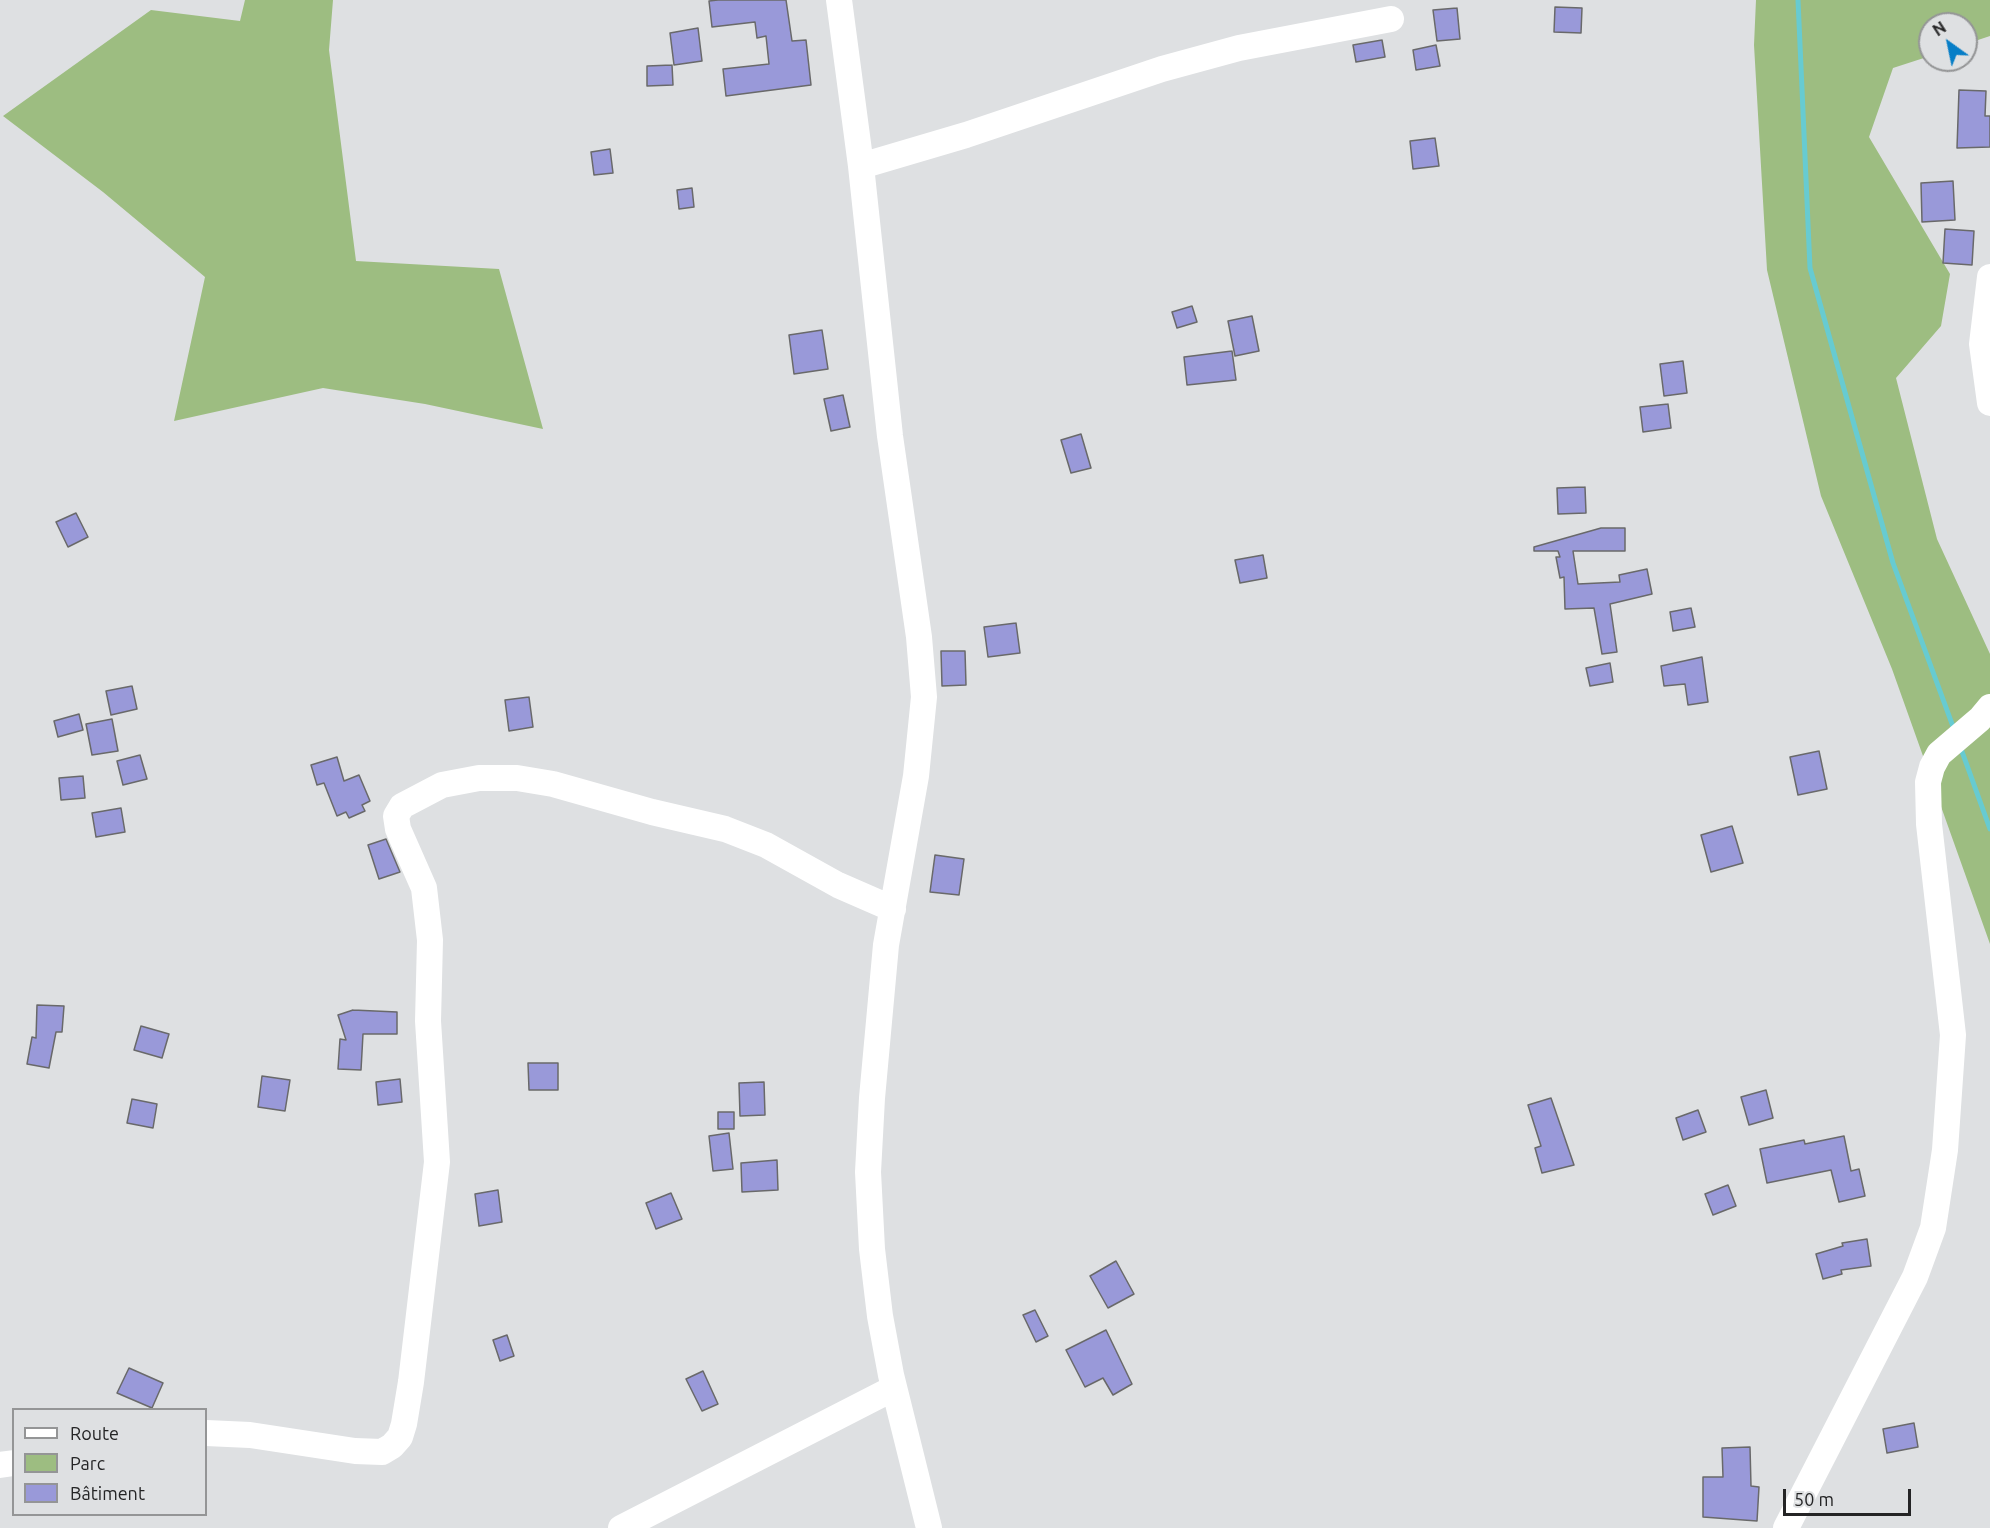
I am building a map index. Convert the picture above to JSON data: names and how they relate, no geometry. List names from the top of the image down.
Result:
{
  "legend": ["Route", "Parc", "Bâtiment"],
  "scale_bar": "50 m",
  "north": "top left"
}
